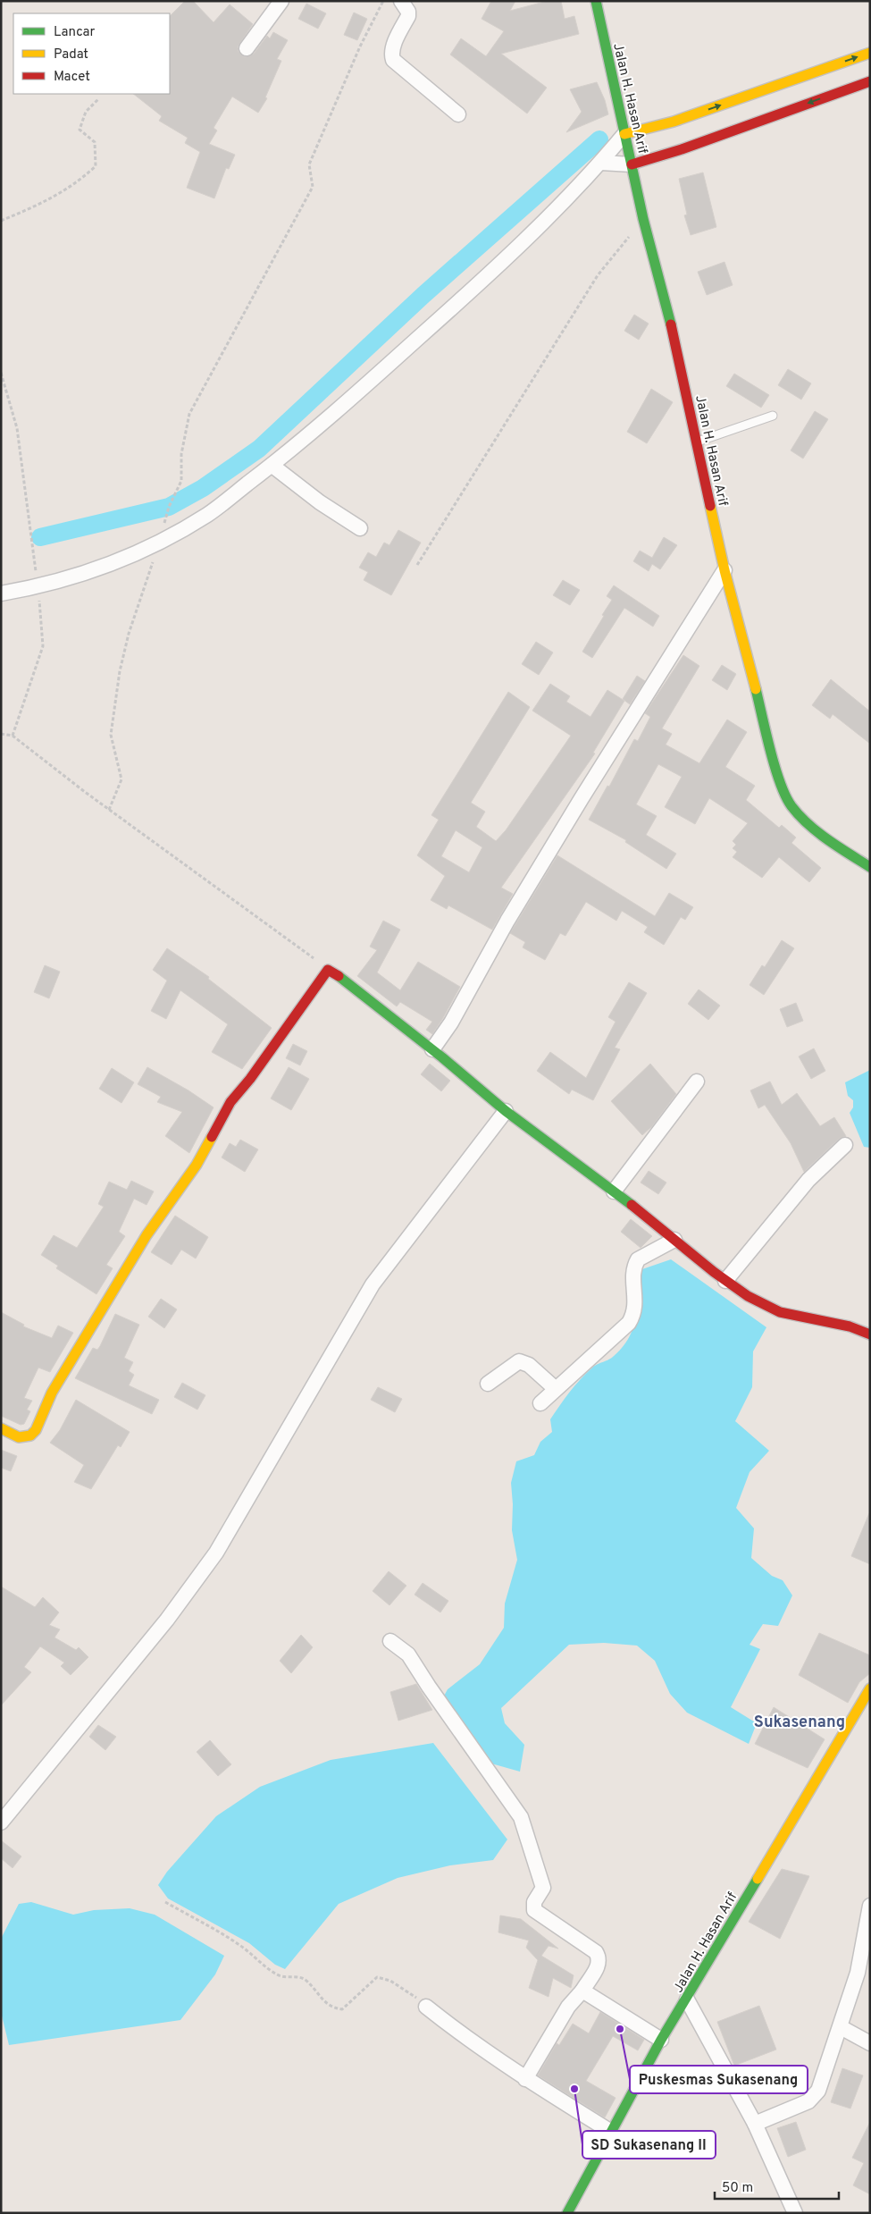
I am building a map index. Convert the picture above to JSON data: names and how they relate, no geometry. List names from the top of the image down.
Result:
{
  "streets": {
    "street": ["Jalan H. Hasan Arif"]
  },
  "districts": ["Sukasenang"],
  "places": ["Puskesmas Sukasenang", "SD Sukasenang II"],
  "legend": ["Lancar", "Padat", "Macet"],
  "scale_bar": "50 m"
}
